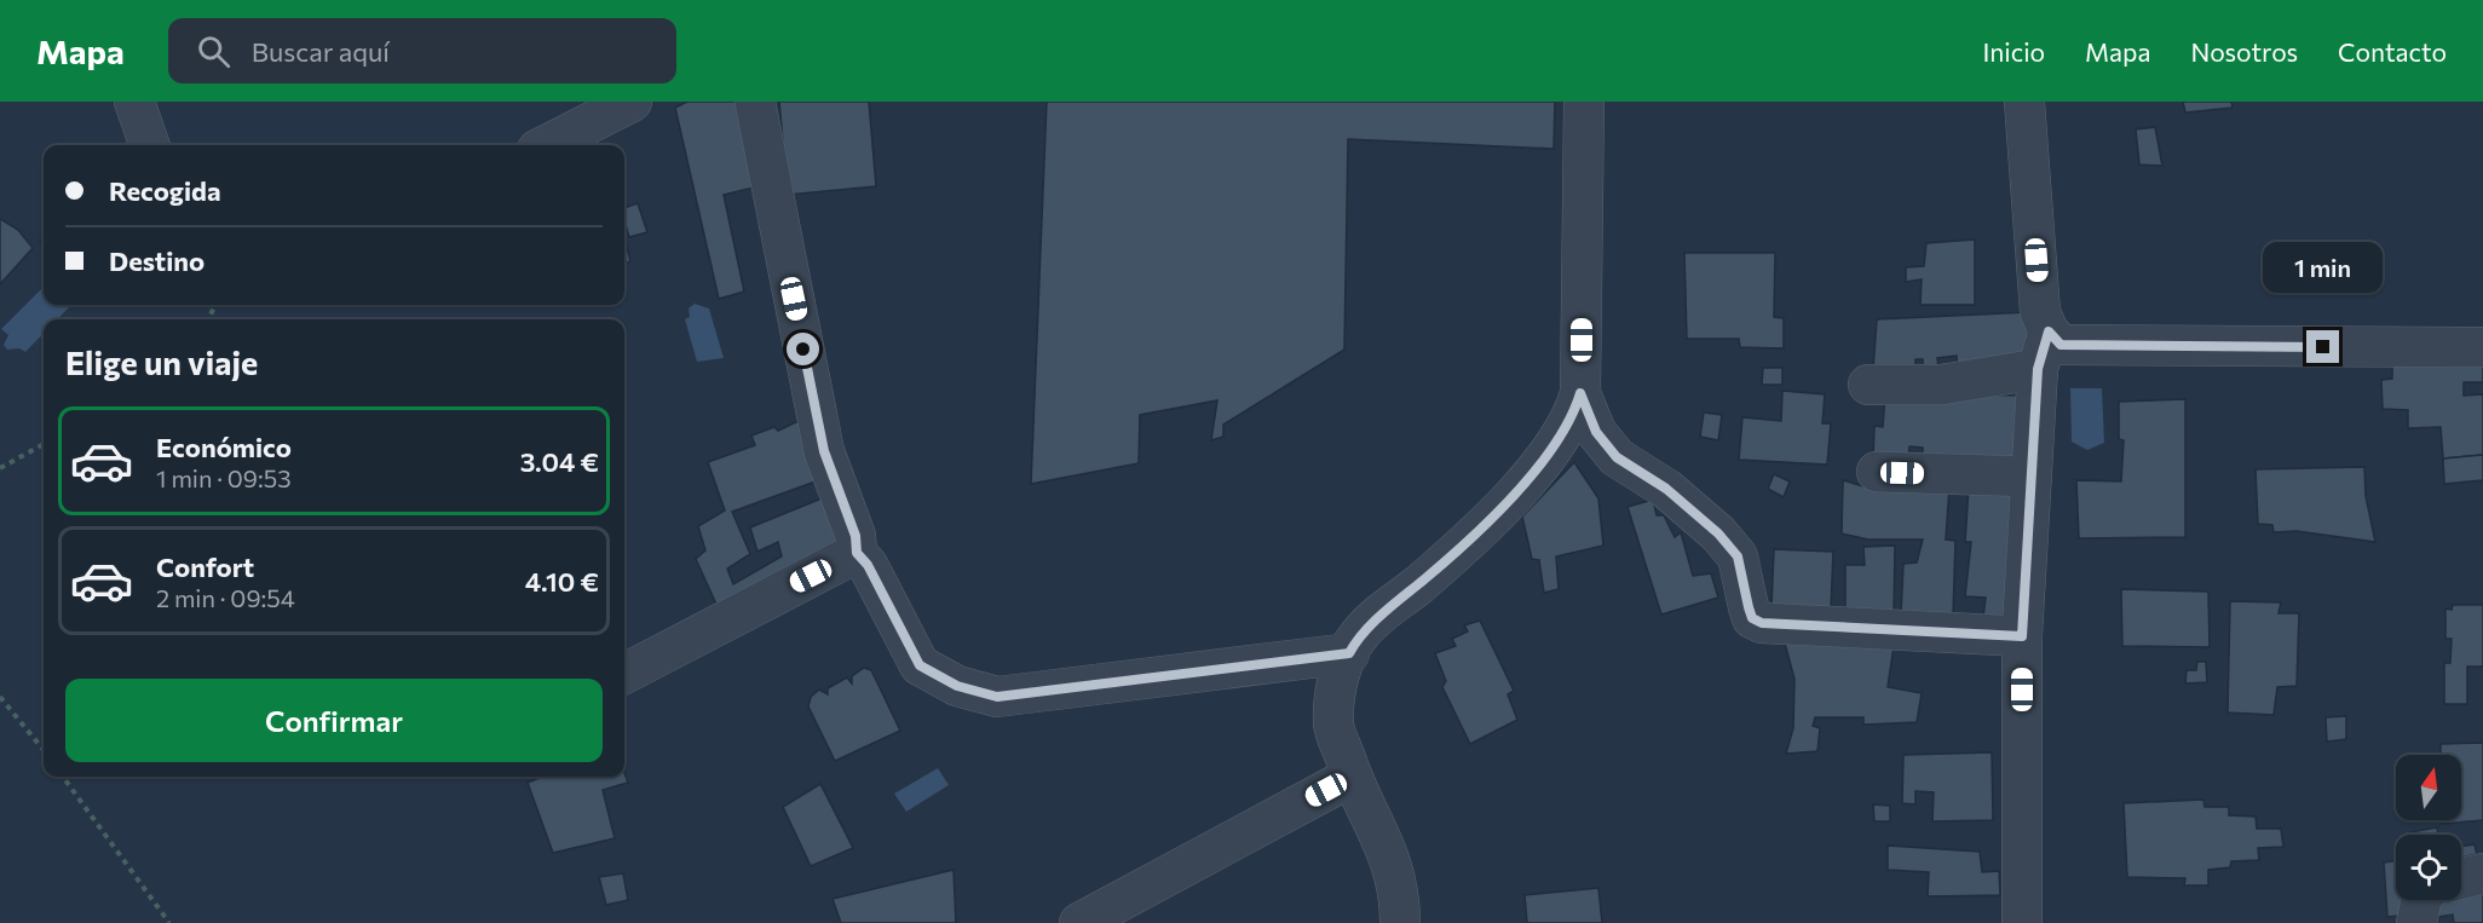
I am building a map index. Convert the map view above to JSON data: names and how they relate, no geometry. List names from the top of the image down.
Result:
{
  "north": "top",
  "page": {
    "header": "Mapa",
    "search": "Buscar aquí",
    "nav": [
      "Inicio",
      "Mapa",
      "Nosotros",
      "Contacto"
    ],
    "banner": ["Recogida", "Destino"],
    "bubble": "1 min",
    "heading": "Elige un viaje",
    "list": [
      {
        "name": "Económico",
        "note": "1 min · 09:53",
        "value": "3.04 €"
      },
      {
        "name": "Confort",
        "note": "2 min · 09:54",
        "value": "4.10 €"
      }
    ],
    "buttons": "Confirmar"
  }
}
